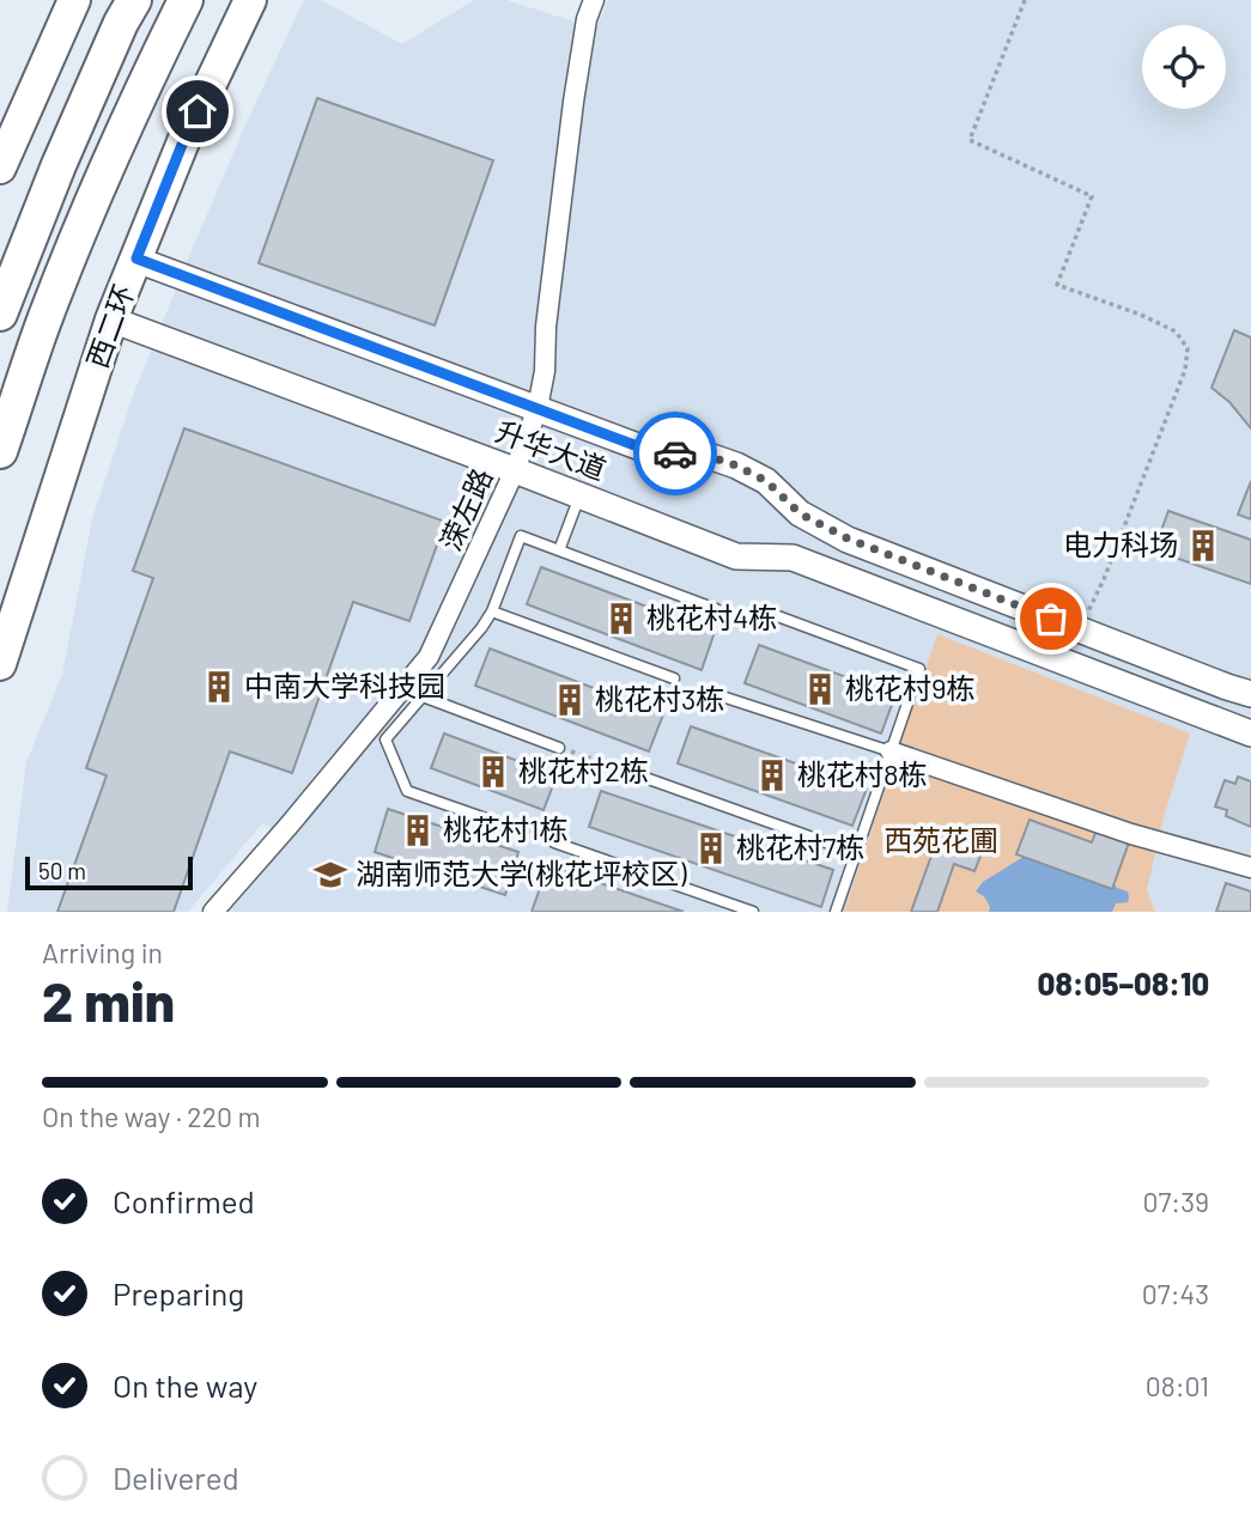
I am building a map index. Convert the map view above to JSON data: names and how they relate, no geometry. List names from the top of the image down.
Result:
{
  "streets": {
    "main road": ["西二环"],
    "street": ["升华大道", "溁左路"]
  },
  "crossings": [
    ["西二环", "升华大道"],
    ["升华大道", "溁左路"]
  ],
  "parks": ["西苑花圃"],
  "places": {
    "building": [
      "电力科场",
      "桃花村4栋",
      "中南大学科技园",
      "桃花村9栋",
      "桃花村3栋",
      "桃花村2栋",
      "桃花村8栋",
      "桃花村1栋",
      "桃花村7栋"
    ],
    "school or university": ["湖南师范大学(桃花坪校区)"]
  },
  "scale_bar": "50 m",
  "page": {
    "scale": "50 m",
    "heading": ["2 min", "Arriving in", "08:05–08:10"],
    "bar": "On the way · 220 m",
    "list": [
      ["Confirmed", "07:39"],
      ["Preparing", "07:43"],
      ["On the way", "08:01"],
      "Delivered"
    ]
  }
}
